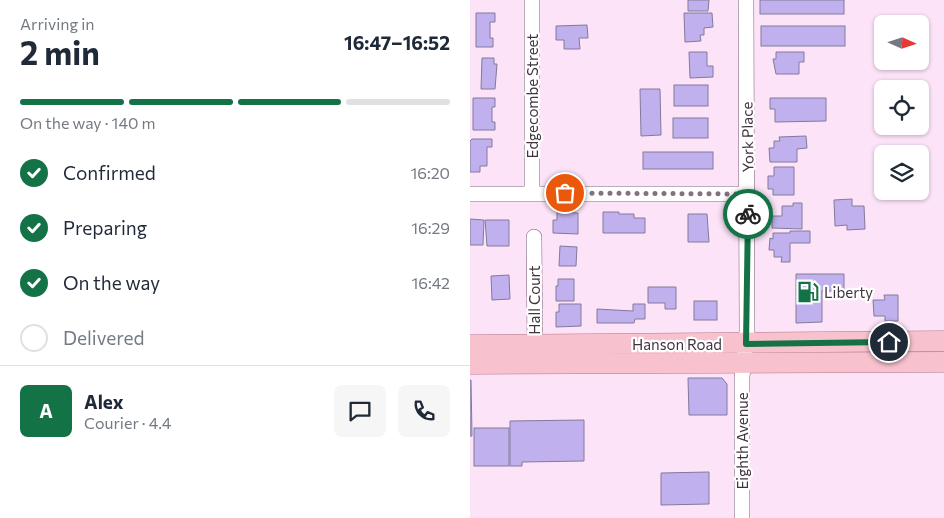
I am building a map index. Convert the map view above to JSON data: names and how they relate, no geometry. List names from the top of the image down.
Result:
{
  "streets": {
    "main road": ["Hanson Road"],
    "street": [
      "Edgecombe Street",
      "York Place",
      "Hall Court",
      "Eighth Avenue"
    ]
  },
  "crossings": [
    ["York Place", "Hanson Road"],
    ["York Place", "Eighth Avenue"],
    ["Hall Court", "Hanson Road"],
    ["Hanson Road", "Eighth Avenue"]
  ],
  "places": {
    "fuel station": ["Liberty"]
  },
  "north": "right",
  "page": {
    "heading": ["2 min", "Arriving in", "16:47–16:52"],
    "panel": ["Alex", "Courier · 4.4"],
    "bar": "On the way · 140 m",
    "list": [
      ["Confirmed", "16:20"],
      ["Preparing", "16:29"],
      ["On the way", "16:42"],
      "Delivered"
    ],
    "round": "A"
  }
}
